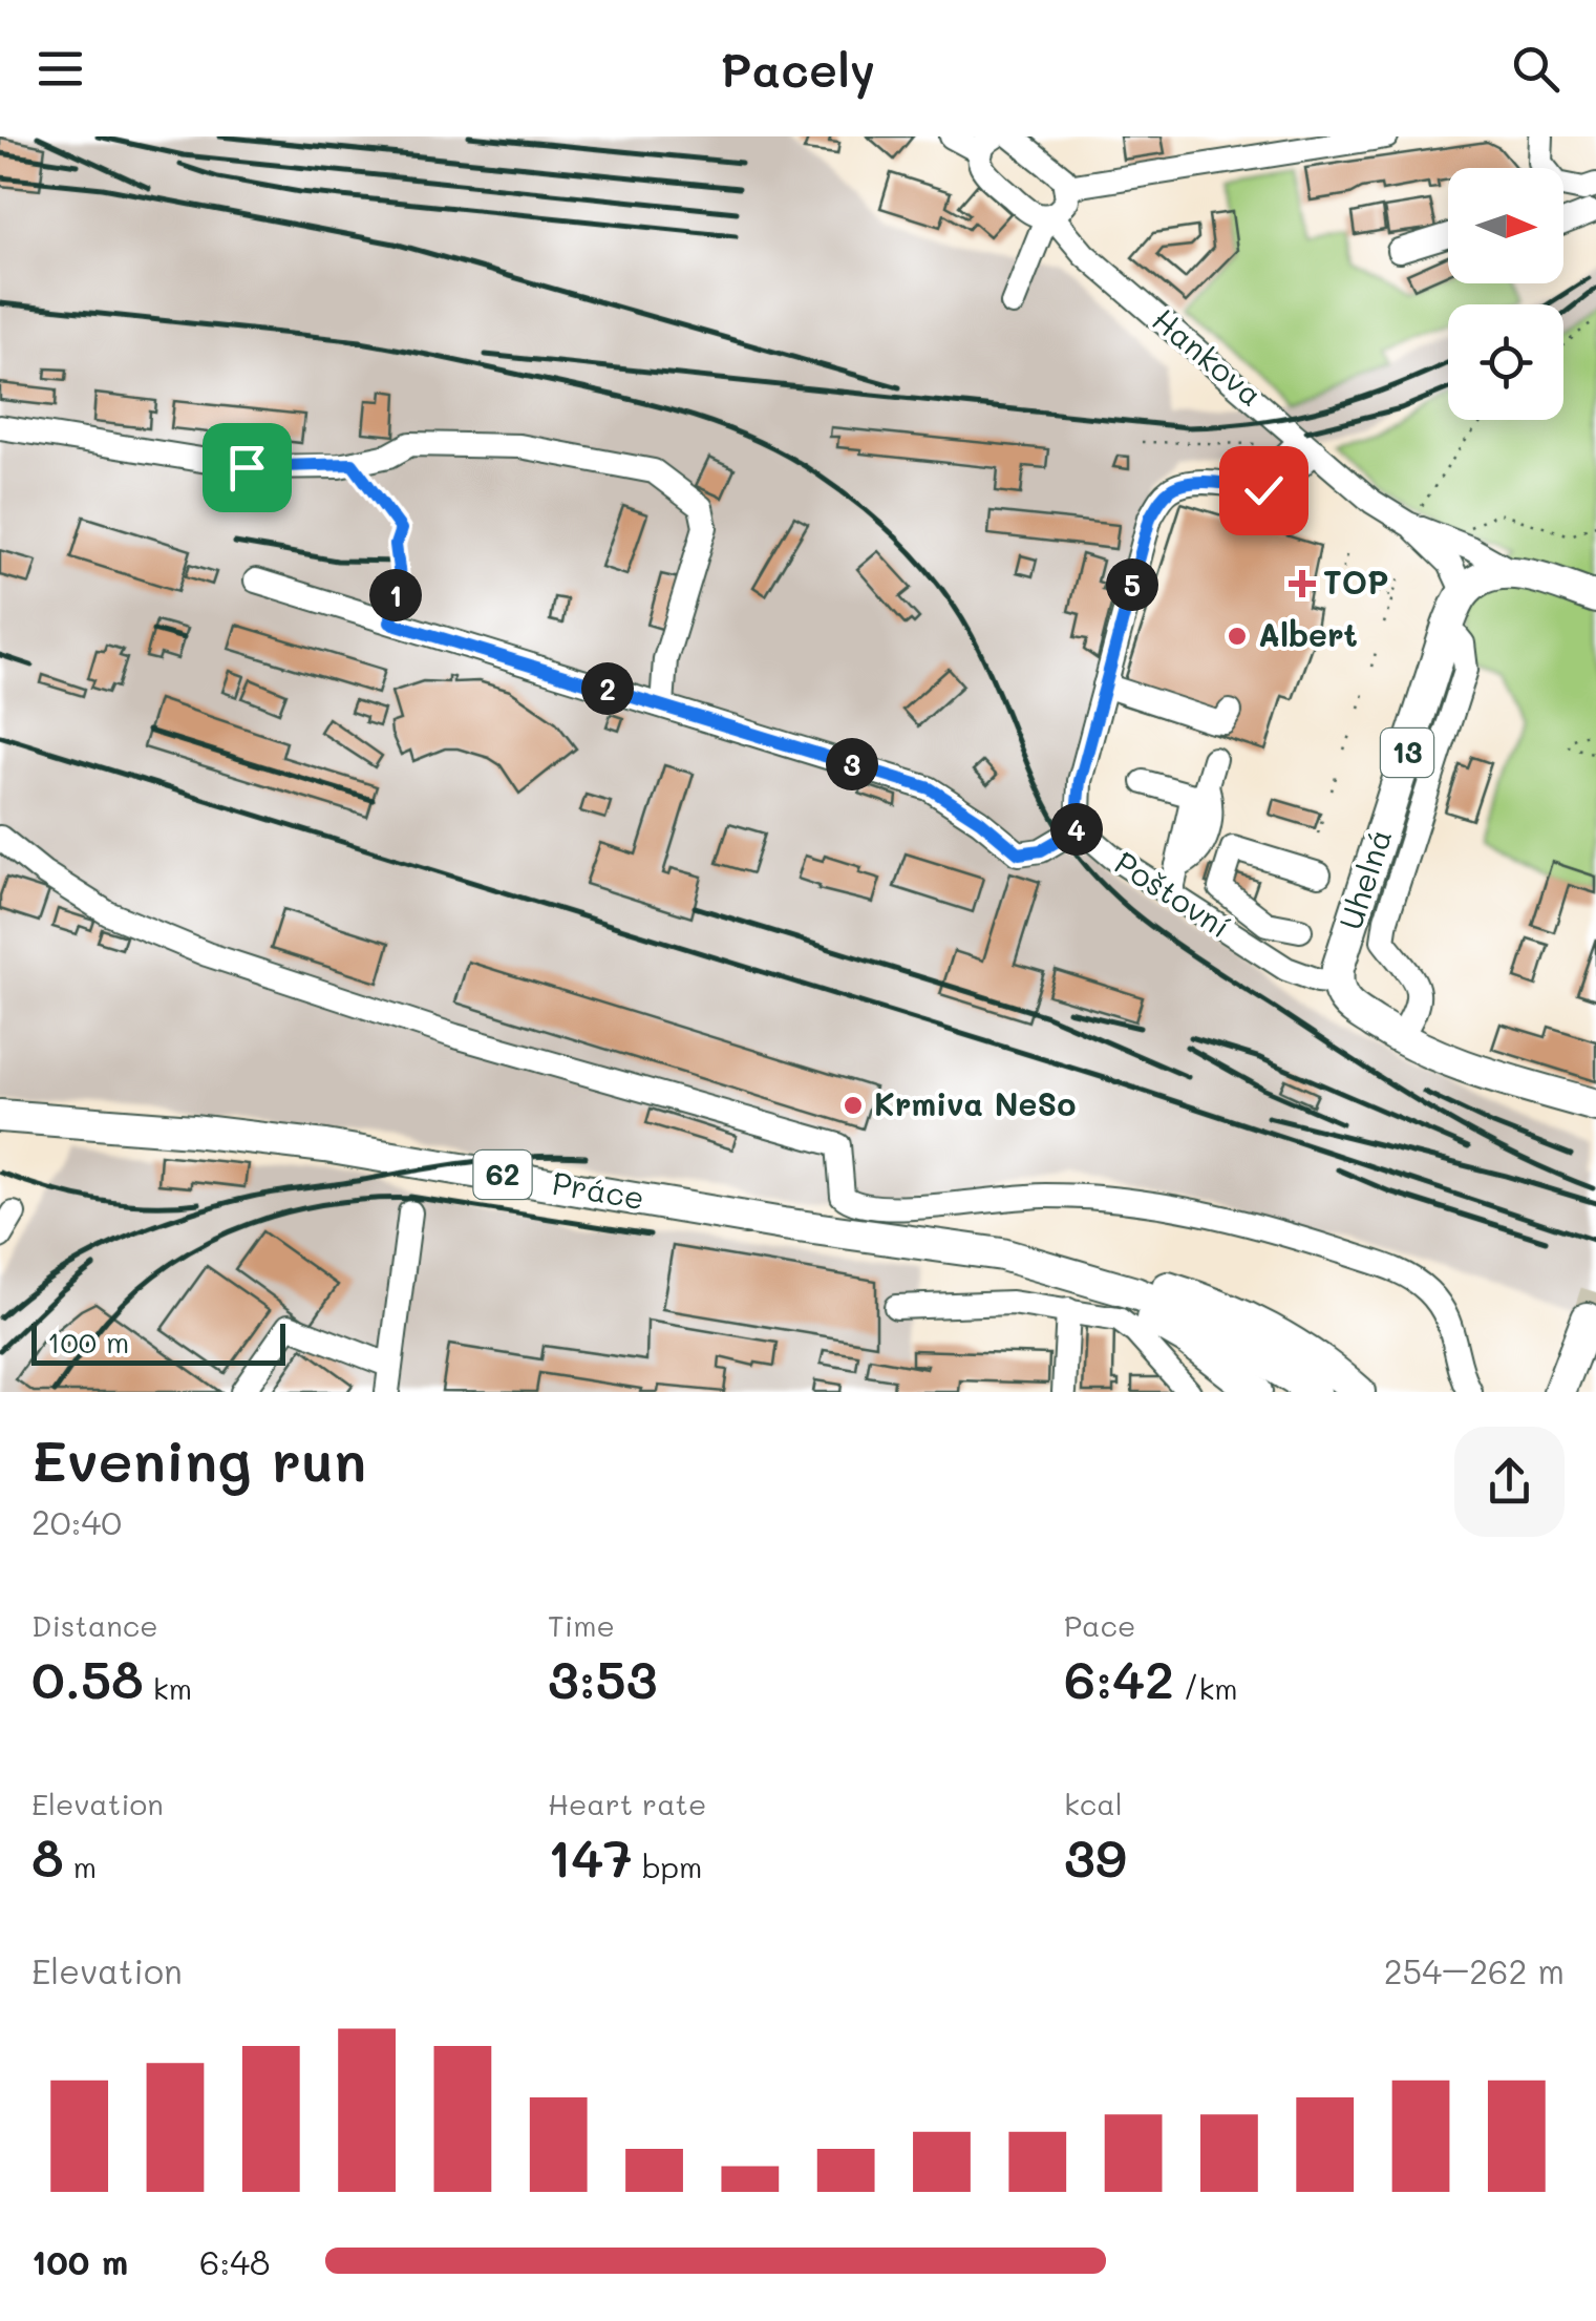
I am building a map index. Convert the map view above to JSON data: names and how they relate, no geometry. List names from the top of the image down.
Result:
{
  "streets": {
    "main road": [
      "Hankova",
      "13",
      "Uhelná",
      "62",
      "Práce"
    ],
    "street": ["Poštovní"]
  },
  "crossings": [
    ["Uhelná", "Poštovní"],
    ["62", "Práce"]
  ],
  "places": {
    "health": ["TOP"],
    "other": ["Albert", "Krmiva NeSo"]
  },
  "scale_bar": "100 m",
  "north": "right",
  "page": {
    "header": "Pacely",
    "pins": [
      "5",
      "1",
      "2",
      "3",
      "4"
    ],
    "scale": "100 m",
    "heading": ["Evening run", "20:40"],
    "stats": [
      ["Distance", "0.58 km"],
      ["Time", "3:53"],
      ["Pace", "6:42 /km"],
      ["Elevation", "8 m"],
      ["Heart rate", "147 bpm"],
      ["kcal", "39"]
    ],
    "chart": ["Elevation", "254–262 m"],
    "list": [
      {
        "name": "100 m",
        "note": "6:48"
      }
    ]
  }
}
